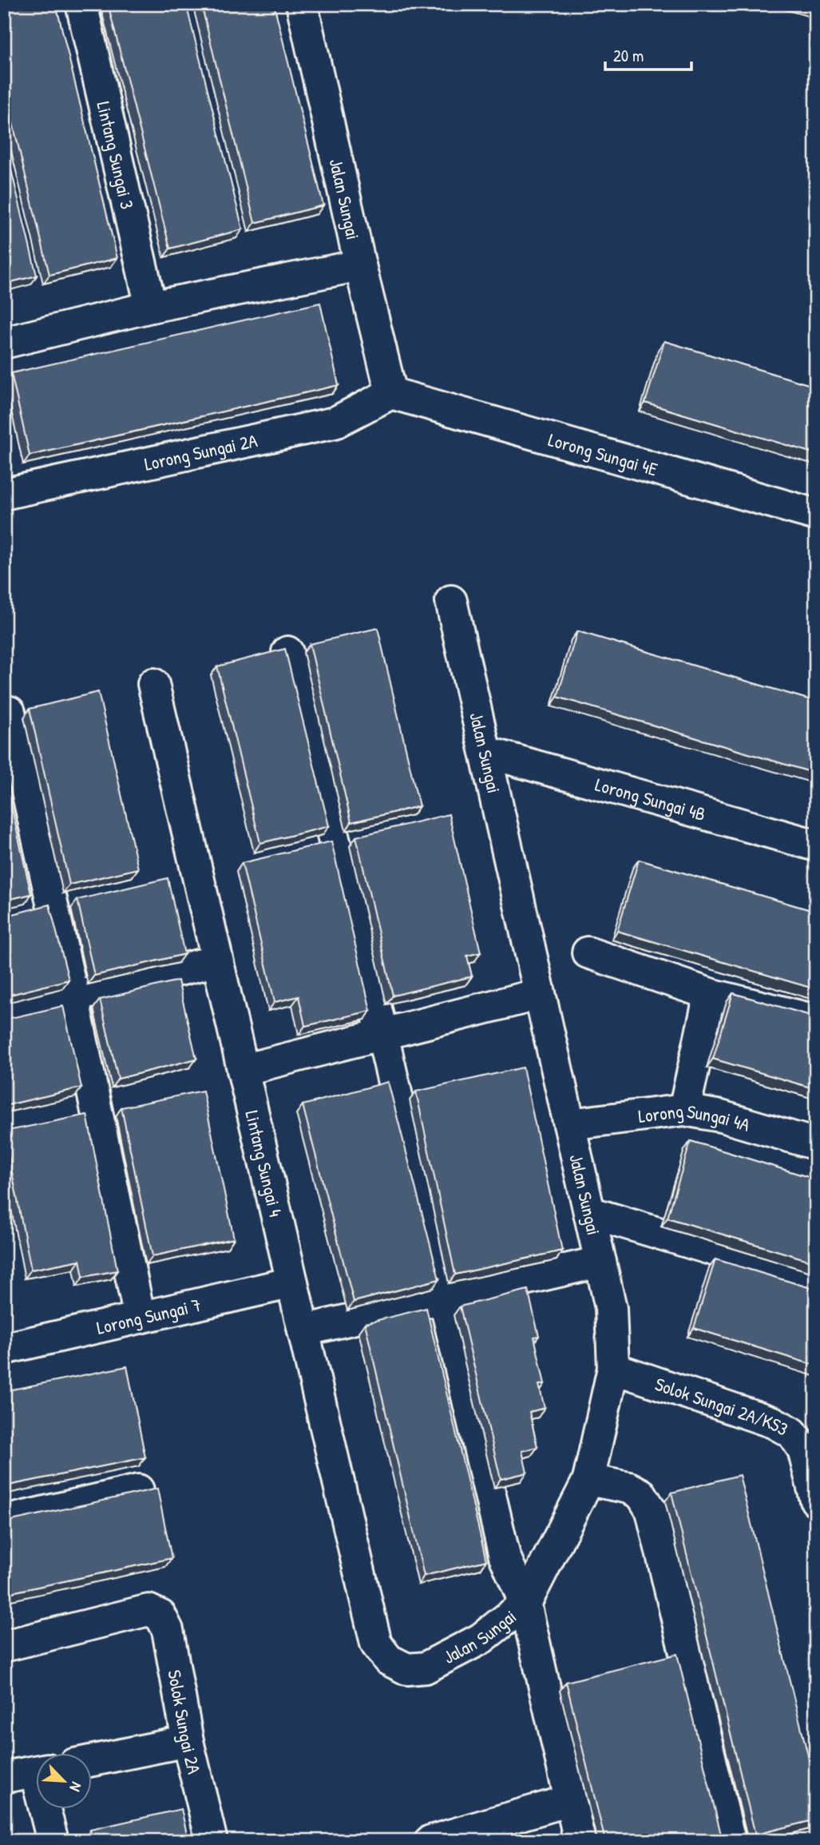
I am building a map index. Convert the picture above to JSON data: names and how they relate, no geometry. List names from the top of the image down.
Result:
{
  "streets": {
    "street": [
      "Lintang Sungai 3",
      "Jalan Sungai",
      "Lorong Sungai 2A",
      "Lorong Sungai 4E",
      "Lorong Sungai 4B",
      "Lorong Sungai 4A",
      "Lintang Sungai 4",
      "Lorong Sungai 7",
      "Solok Sungai 2A/KS3",
      "Solok Sungai 2A"
    ]
  },
  "crossings": [
    ["Jalan Sungai", "Lorong Sungai 2A"],
    ["Jalan Sungai", "Lorong Sungai 4E"],
    ["Jalan Sungai", "Lorong Sungai 4B"],
    ["Jalan Sungai", "Lorong Sungai 4A"],
    ["Jalan Sungai", "Lintang Sungai 4"],
    ["Jalan Sungai", "Solok Sungai 2A/KS3"],
    ["Lorong Sungai 2A", "Lorong Sungai 4E"],
    ["Lintang Sungai 4", "Lorong Sungai 7"]
  ],
  "scale_bar": "20 m",
  "north": "bottom right"
}
